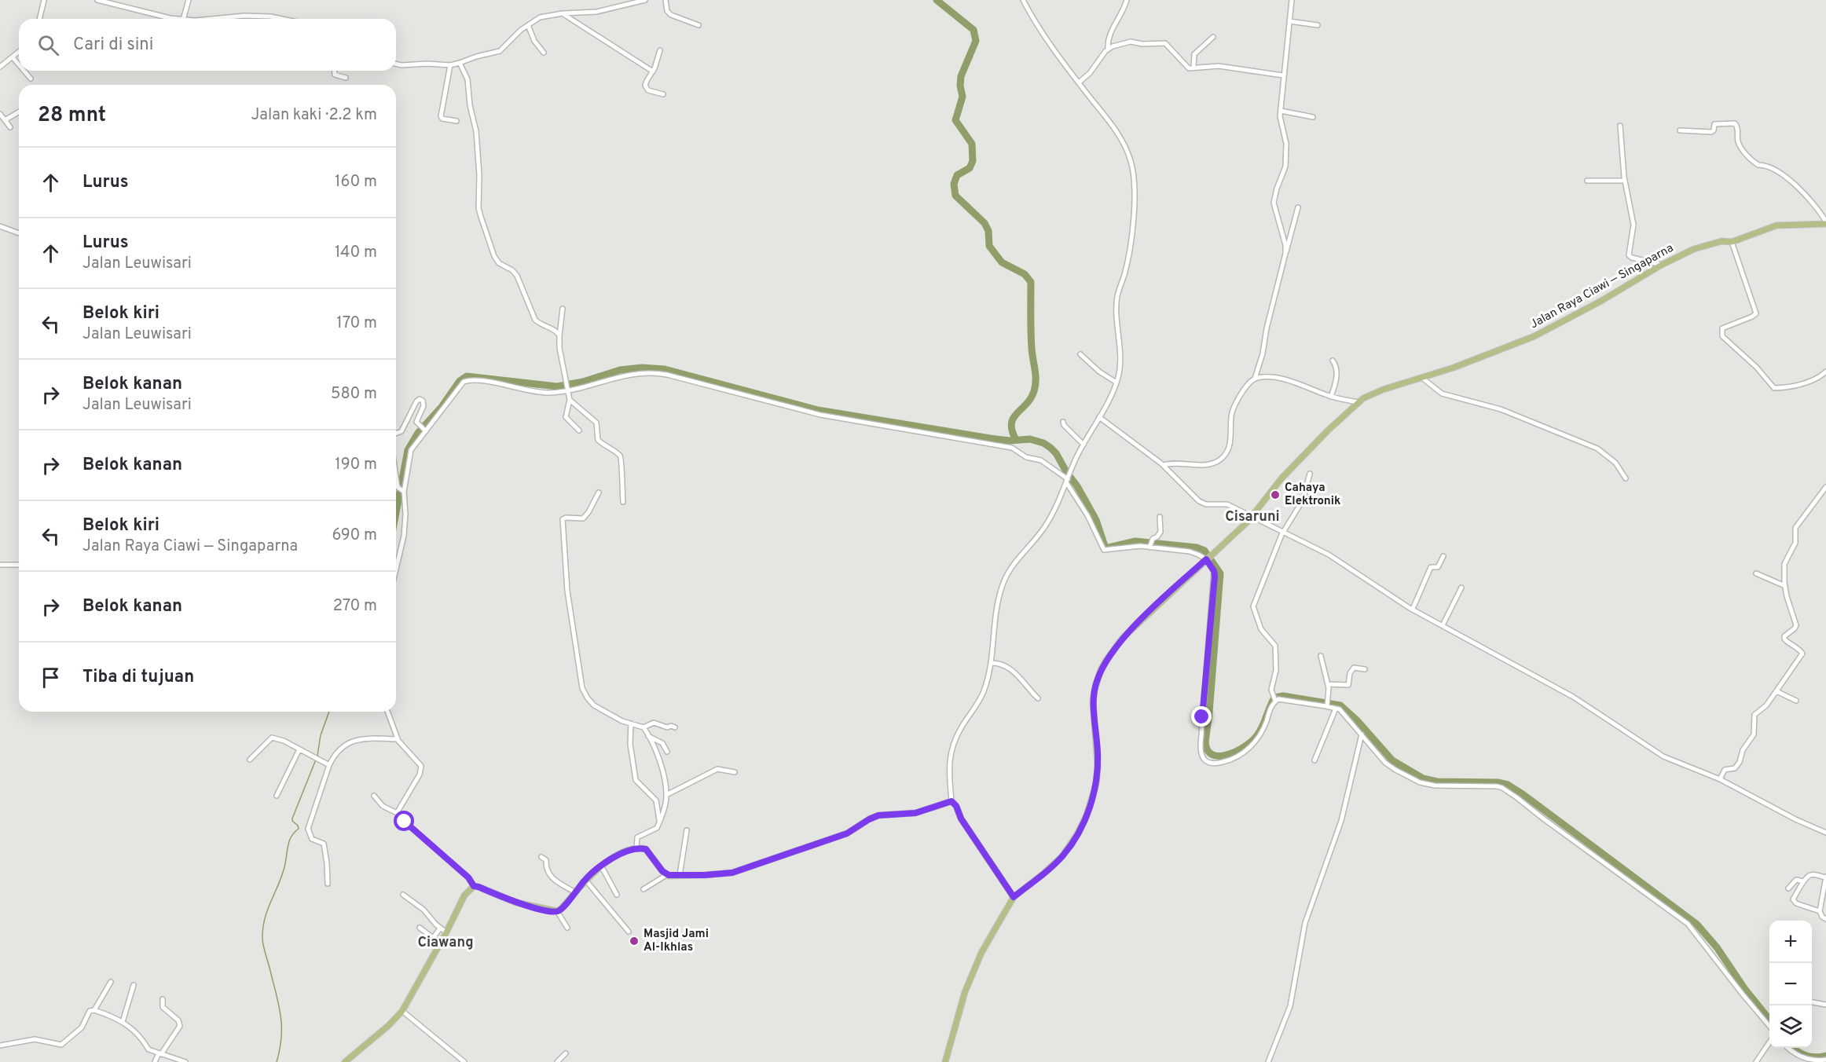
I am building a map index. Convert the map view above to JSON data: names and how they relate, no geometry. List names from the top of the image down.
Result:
{
  "streets": {
    "main road": ["Jalan Raya Ciawi — Singaparna"]
  },
  "districts": ["Cisaruni", "Ciawang"],
  "places": ["Cahaya Elektronik", "Masjid Jami Al-Ikhlas"],
  "page": {
    "search": "Cari di sini",
    "heading": ["28 mnt", "Jalan kaki · 2.2 km"],
    "list": [
      ["Lurus", "160 m"],
      ["Lurus", "Jalan Leuwisari", "140 m"],
      ["Belok kiri", "Jalan Leuwisari", "170 m"],
      ["Belok kanan", "Jalan Leuwisari", "580 m"],
      ["Belok kanan", "190 m"],
      ["Belok kiri", "Jalan Raya Ciawi — Singaparna", "690 m"],
      ["Belok kanan", "270 m"],
      "Tiba di tujuan"
    ],
    "map_buttons": ["+", "−"]
  }
}
